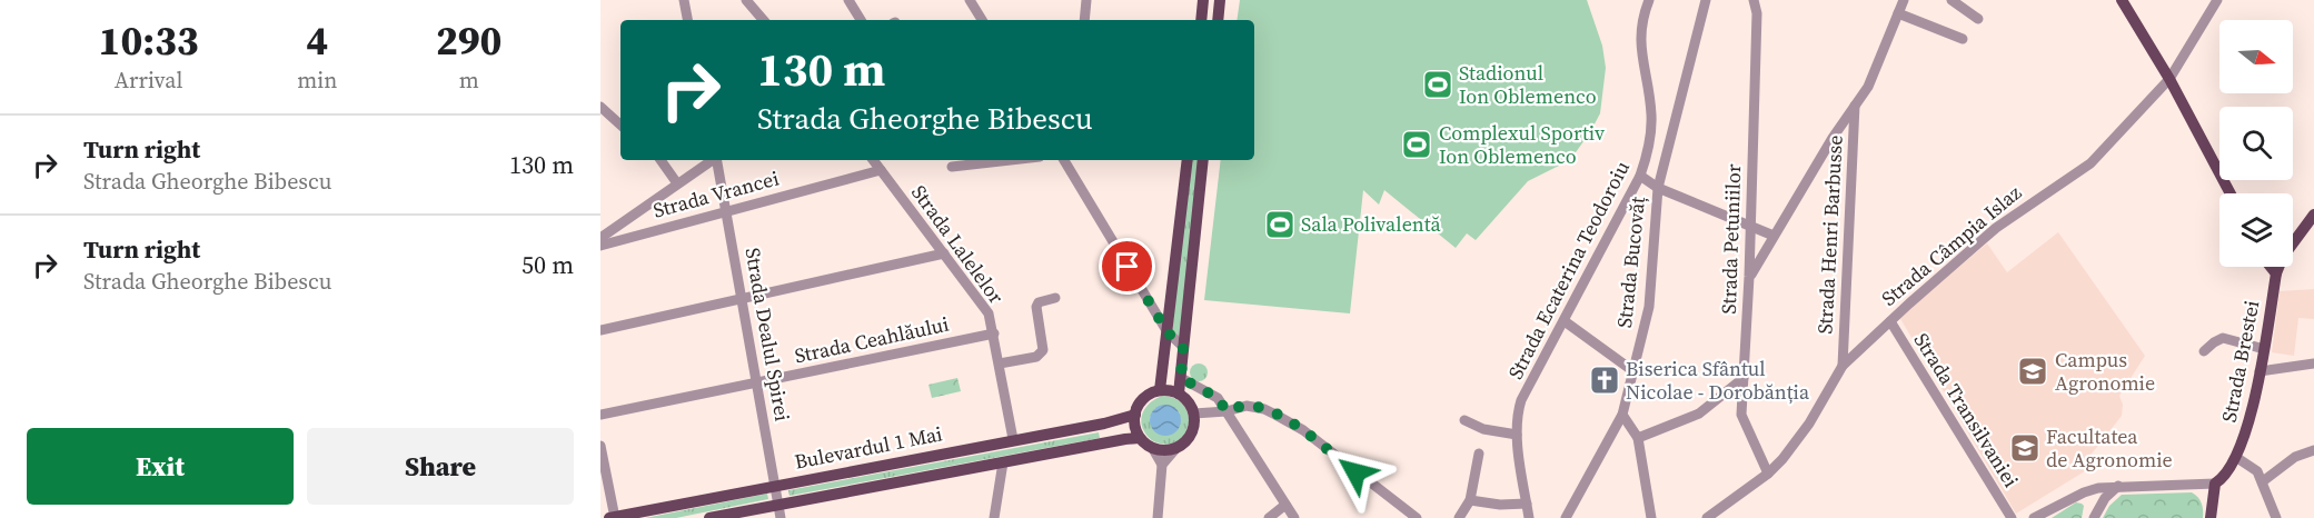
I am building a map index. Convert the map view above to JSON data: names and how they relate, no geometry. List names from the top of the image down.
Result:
{
  "streets": {
    "main road": ["Strada Brestei", "Bulevardul 1 Mai"],
    "street": [
      "Strada Vrancei",
      "Strada Henri Barbusse",
      "Strada Petuniilor",
      "Strada Lalelelor",
      "Strada Câmpia Islaz",
      "Strada Bucovăț",
      "Strada Ecaterina Teodoroiu",
      "Strada Dealul Spirei",
      "Strada Ceahlăului",
      "Strada Transilvaniei"
    ]
  },
  "crossings": [
    ["Strada Vrancei", "Strada Lalelelor"],
    ["Strada Vrancei", "Strada Dealul Spirei"],
    ["Strada Henri Barbusse", "Strada Câmpia Islaz"],
    ["Strada Petuniilor", "Strada Câmpia Islaz"],
    ["Strada Lalelelor", "Strada Ceahlăului"],
    ["Strada Lalelelor", "Bulevardul 1 Mai"],
    ["Strada Câmpia Islaz", "Strada Transilvaniei"],
    ["Strada Dealul Spirei", "Strada Ceahlăului"],
    ["Strada Dealul Spirei", "Bulevardul 1 Mai"]
  ],
  "places": {
    "sports": ["Stadionul Ion Oblemenco", "Complexul Sportiv Ion Oblemenco", "Sala Polivalentă"],
    "school or university": ["Campus Agronomie", "Facultatea de Agronomie"],
    "church": ["Biserica Sfântul Nicolae - Dorobănția"]
  },
  "north": "right",
  "page": {
    "eta": [
      "10:33",
      "Arrival",
      "4",
      "min",
      "290",
      "m"
    ],
    "turn": ["130 m", "Strada Gheorghe Bibescu"],
    "list": [
      {
        "name": "Turn right",
        "note": "Strada Gheorghe Bibescu",
        "value": "130 m"
      },
      {
        "name": "Turn right",
        "note": "Strada Gheorghe Bibescu",
        "value": "50 m"
      }
    ],
    "buttons": ["Exit", "Share"]
  }
}
